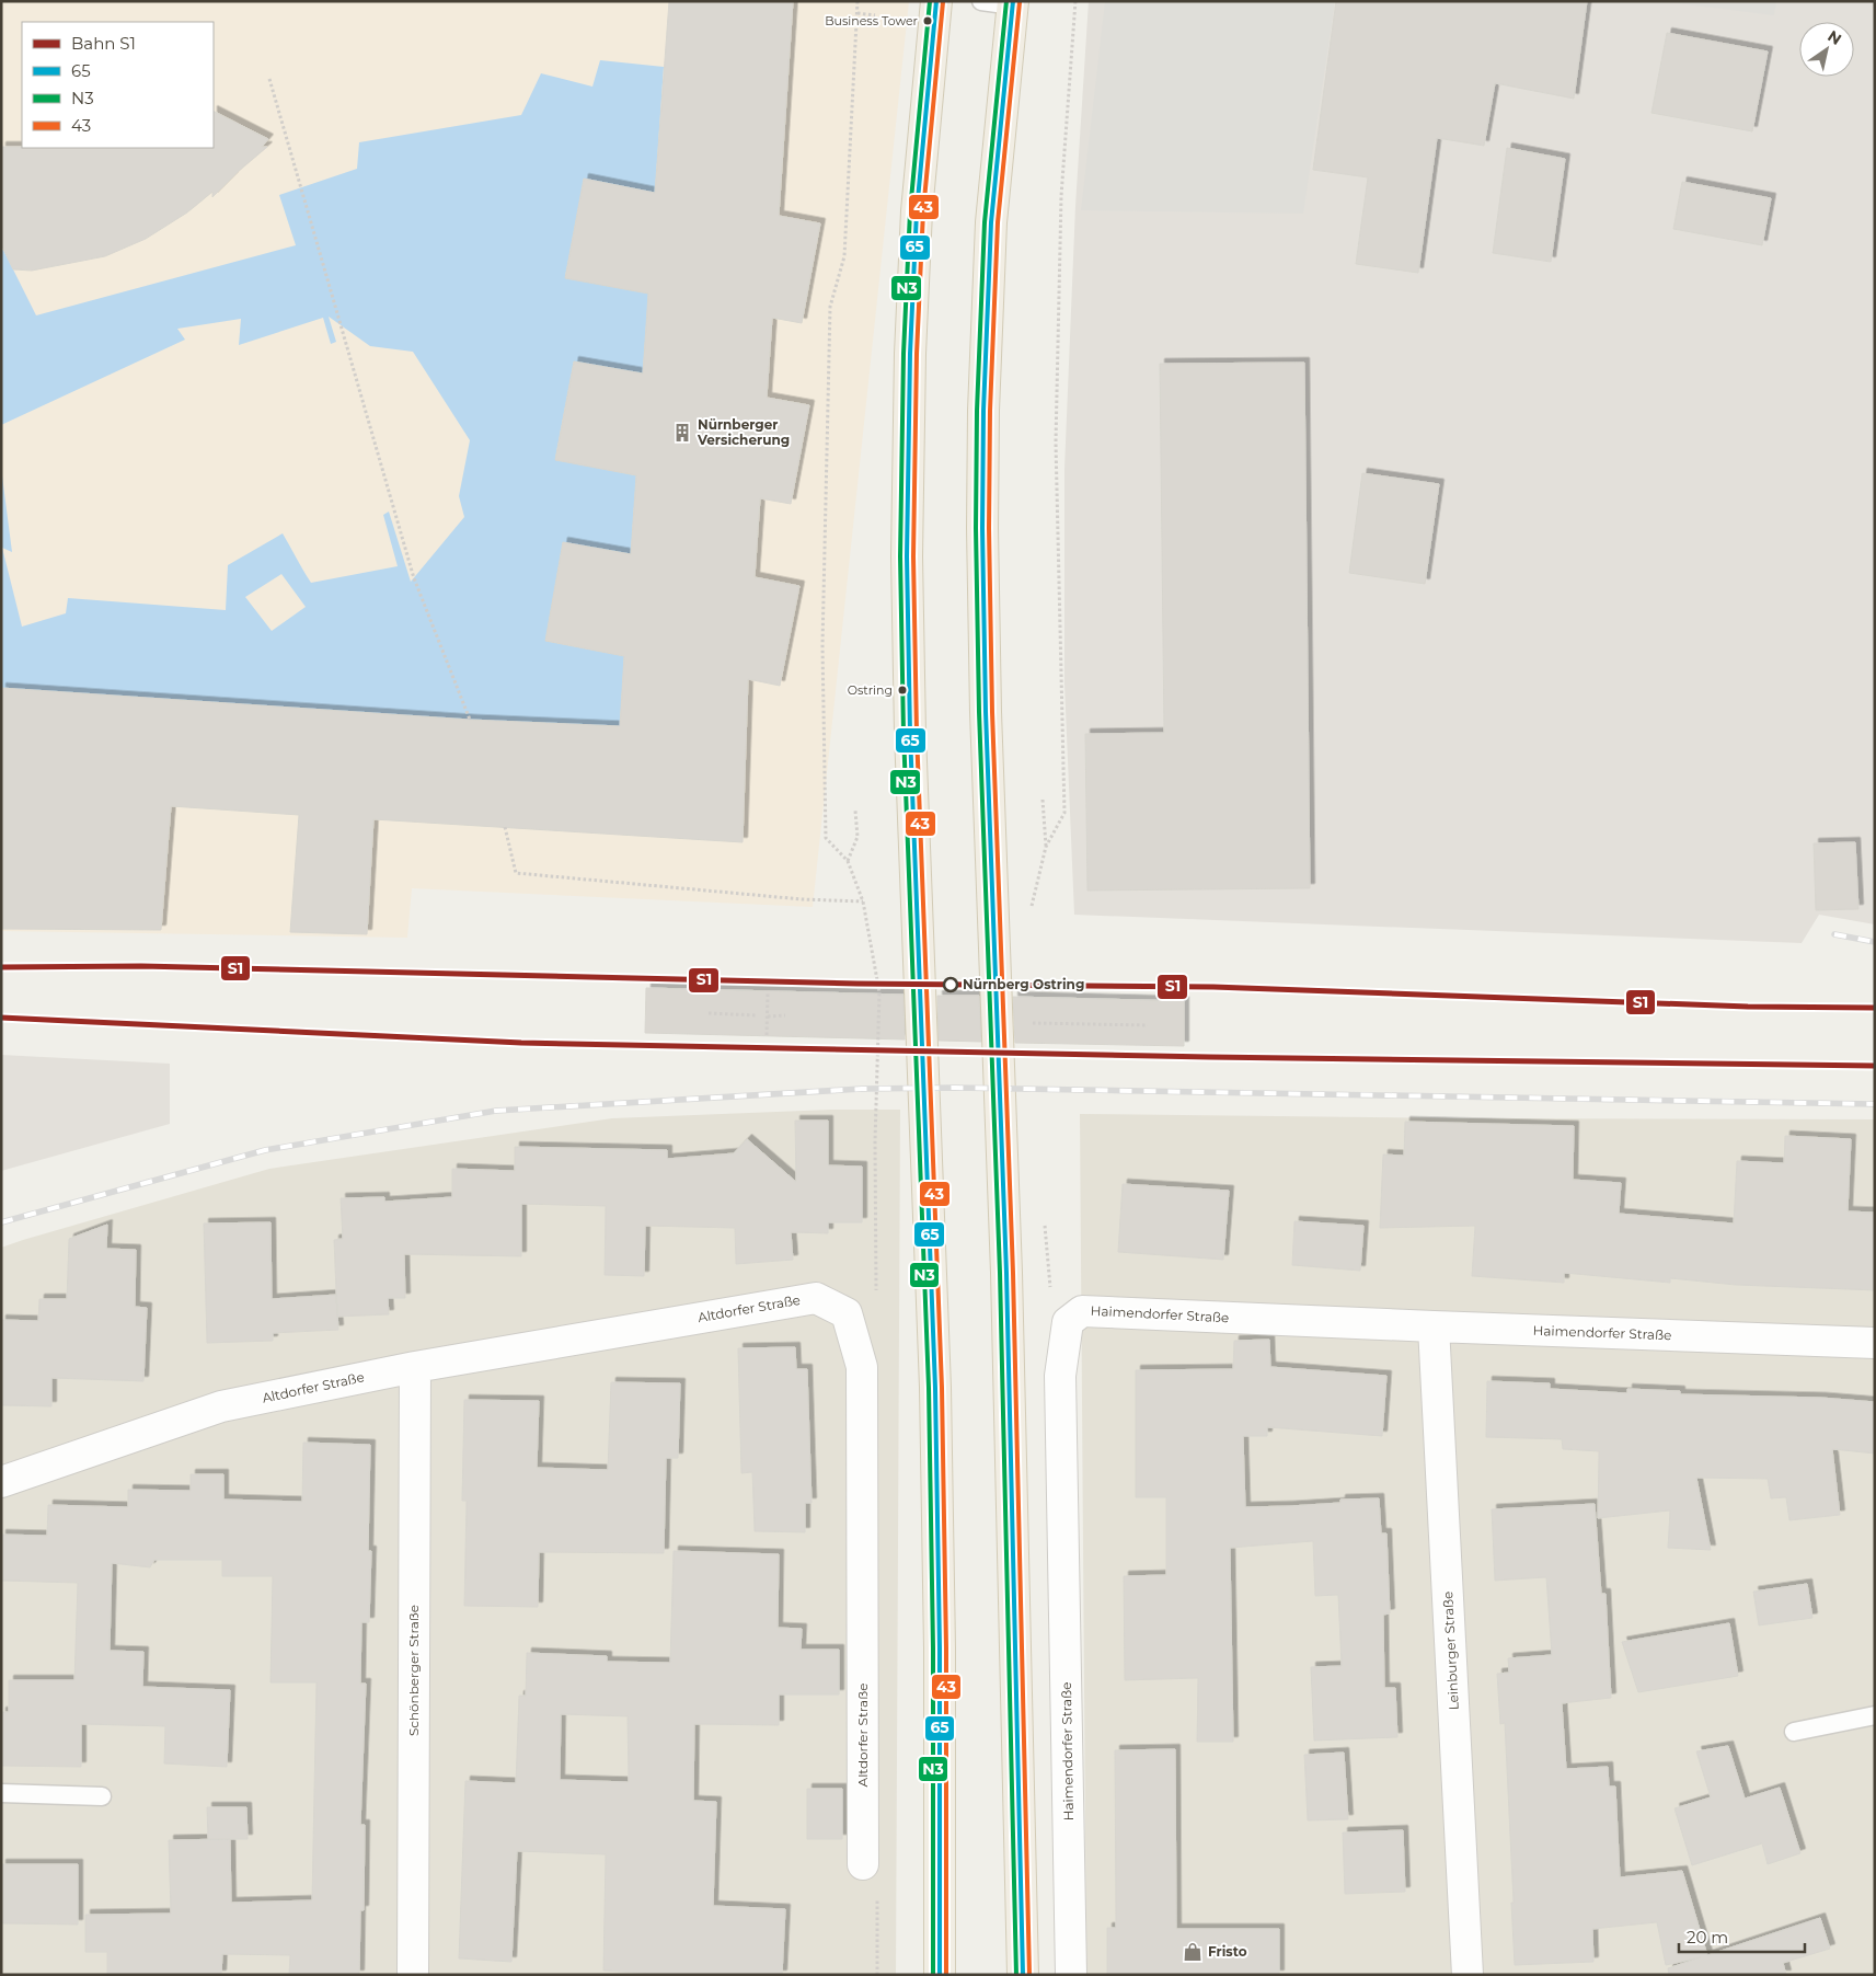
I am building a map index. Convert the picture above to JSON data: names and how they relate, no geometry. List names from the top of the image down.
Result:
{
  "streets": {
    "street": [
      "Altdorfer Straße",
      "Haimendorfer Straße",
      "Leinburger Straße",
      "Schönberger Straße"
    ]
  },
  "crossings": [
    ["Altdorfer Straße", "Schönberger Straße"],
    ["Haimendorfer Straße", "Leinburger Straße"]
  ],
  "places": {
    "other": ["Business Tower", "Ostring", "Nürnberg Ostring"],
    "building": ["Nürnberger Versicherung"],
    "shop": ["Fristo"]
  },
  "lines": [
    "transit line 65",
    "transit line N3",
    "transit line 43",
    "rail line S1"
  ],
  "legend": [
    "Bahn S1",
    "65",
    "N3",
    "43"
  ],
  "scale_bar": "20 m",
  "north": "top right"
}
